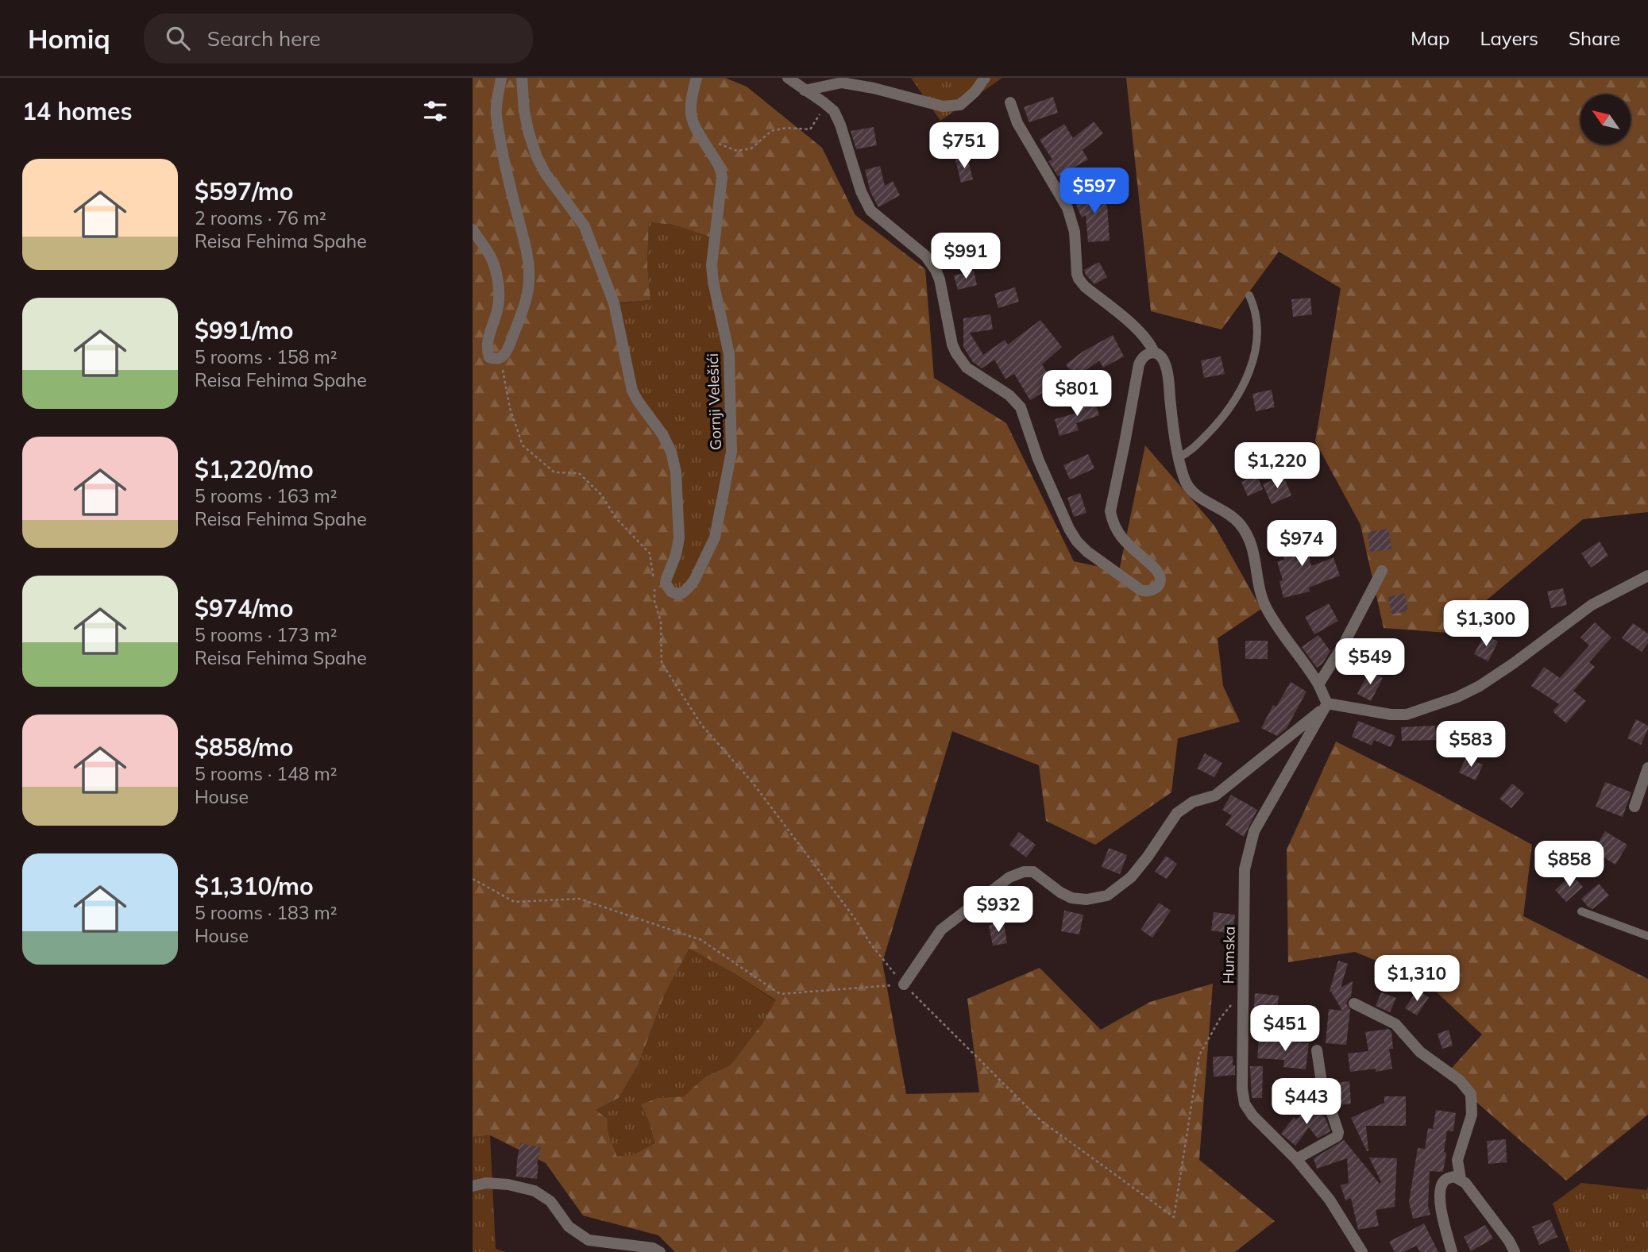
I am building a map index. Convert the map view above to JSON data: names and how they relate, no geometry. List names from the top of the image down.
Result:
{
  "streets": {
    "street": ["Gornji Velešići", "Humska"]
  },
  "north": "top left",
  "page": {
    "header": "Homiq",
    "search": "Search here",
    "nav": ["Map", "Layers", "Share"],
    "heading": "14 homes",
    "price": [
      "$751",
      "$597",
      "$991",
      "$801",
      "$1,220",
      "$974",
      "$1,300",
      "$549",
      "$583",
      "$858",
      "$932",
      "$1,310",
      "$451",
      "$443"
    ],
    "list": [
      {
        "name": "$597/mo",
        "note": "2 rooms · 76 m² · Reisa Fehima Spahe"
      },
      {
        "name": "$991/mo",
        "note": "5 rooms · 158 m² · Reisa Fehima Spahe"
      },
      {
        "name": "$1,220/mo",
        "note": "5 rooms · 163 m² · Reisa Fehima Spahe"
      },
      {
        "name": "$974/mo",
        "note": "5 rooms · 173 m² · Reisa Fehima Spahe"
      },
      {
        "name": "$858/mo",
        "note": "5 rooms · 148 m² · House"
      },
      {
        "name": "$1,310/mo",
        "note": "5 rooms · 183 m² · House"
      }
    ]
  }
}
